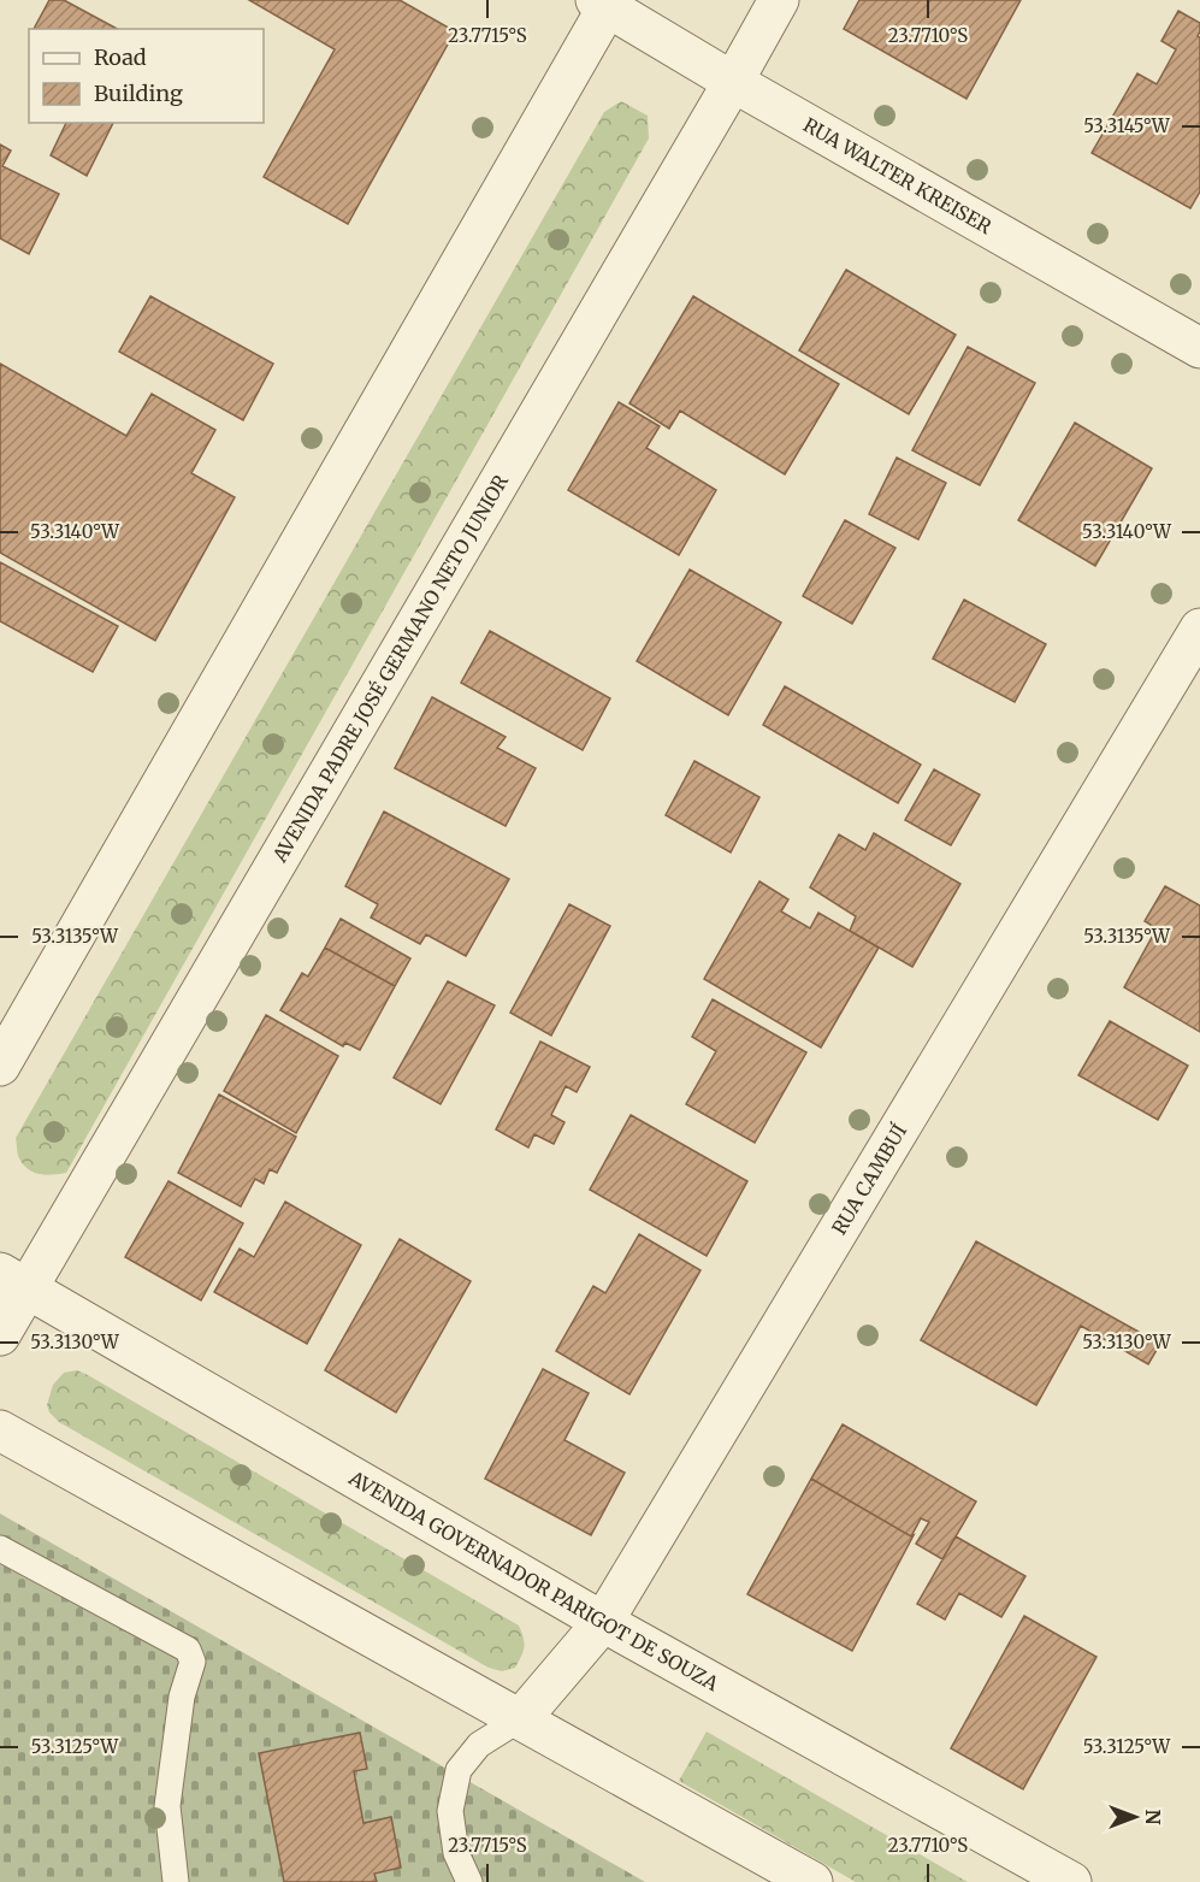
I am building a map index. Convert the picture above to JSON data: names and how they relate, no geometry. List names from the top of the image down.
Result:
{
  "streets": {
    "street": [
      "RUA WALTER KREISER",
      "AVENIDA PADRE JOSÉ GERMANO NETO JUNIOR",
      "RUA CAMBUÍ",
      "AVENIDA GOVERNADOR PARIGOT DE SOUZA"
    ]
  },
  "crossings": [
    ["RUA WALTER KREISER", "AVENIDA PADRE JOSÉ GERMANO NETO JUNIOR"],
    ["AVENIDA PADRE JOSÉ GERMANO NETO JUNIOR", "AVENIDA GOVERNADOR PARIGOT DE SOUZA"],
    ["RUA CAMBUÍ", "AVENIDA GOVERNADOR PARIGOT DE SOUZA"]
  ],
  "legend": ["Road", "Building"],
  "north": "right",
  "coordinates": [
    "23.7715°S",
    "23.7710°S",
    "53.3145°W",
    "53.3140°W",
    "53.3135°W",
    "53.3130°W",
    "53.3125°W"
  ]
}
